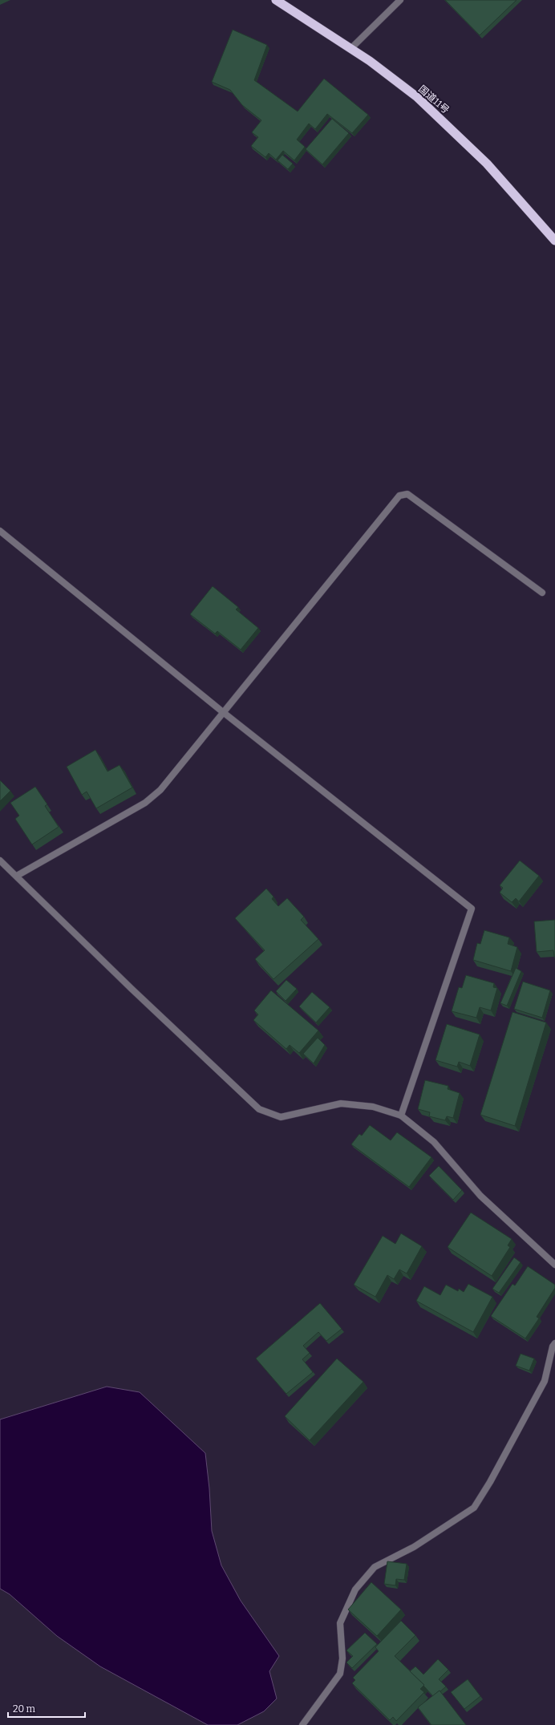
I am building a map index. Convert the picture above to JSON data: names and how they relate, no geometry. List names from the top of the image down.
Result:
{
  "streets": {
    "highway": ["国道11号"]
  },
  "scale_bar": "20 m"
}
